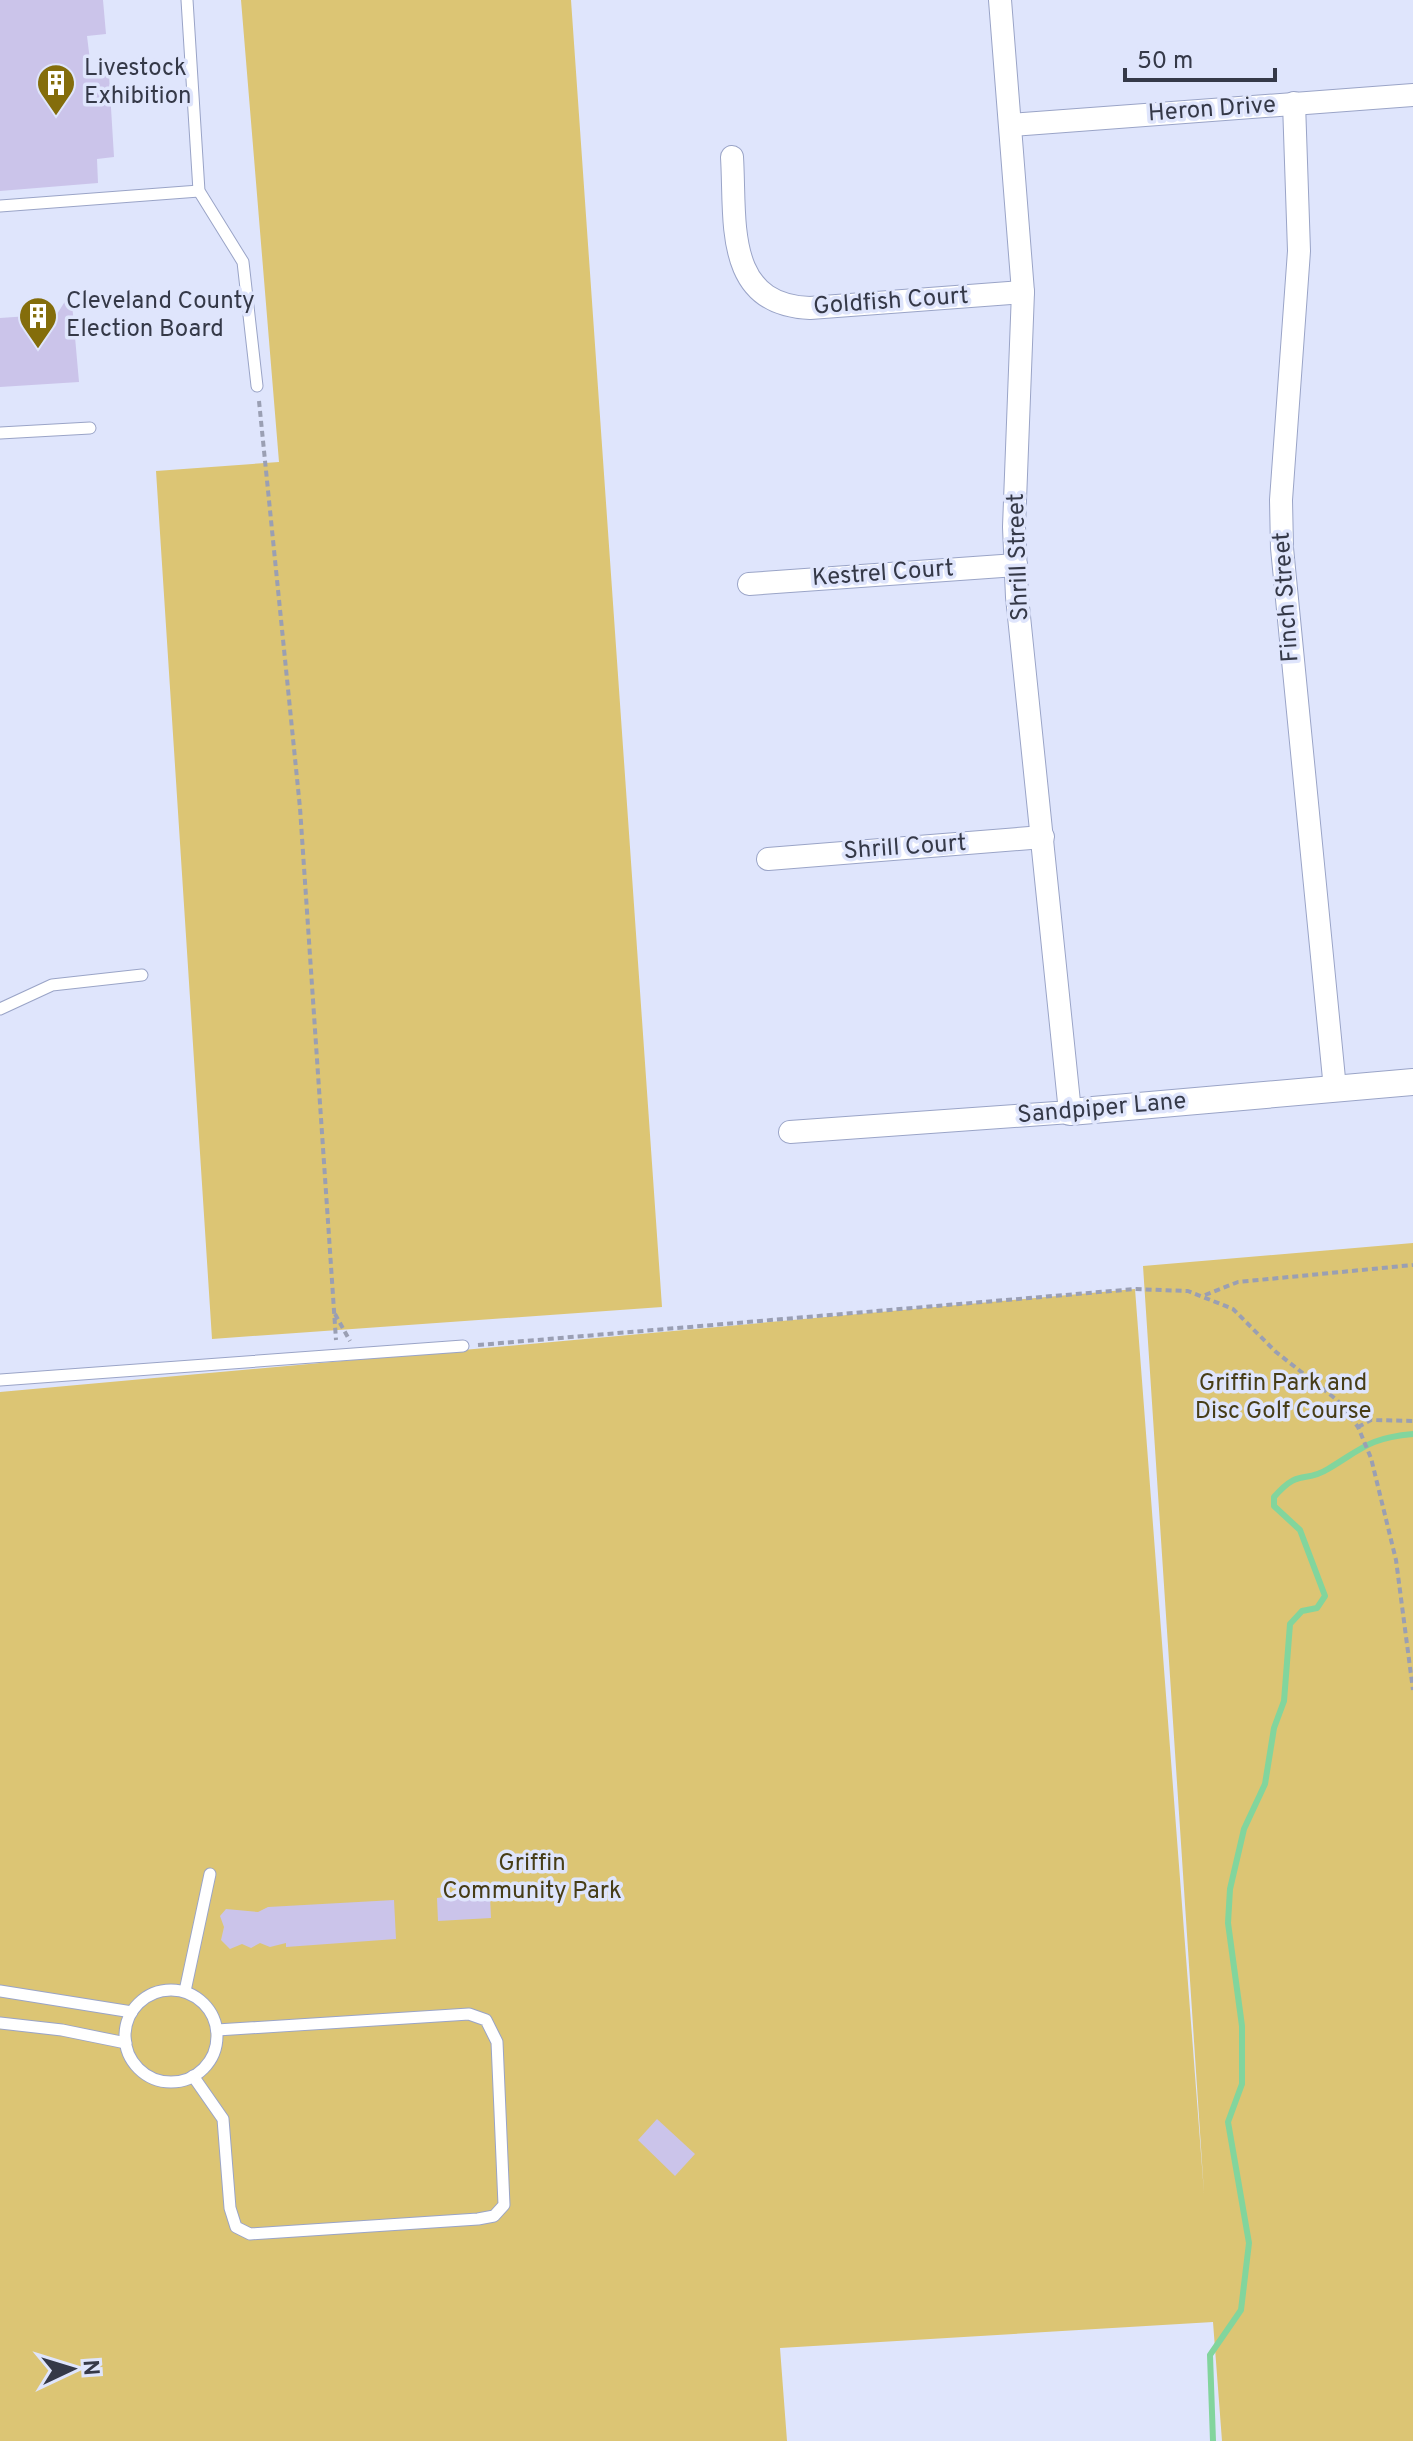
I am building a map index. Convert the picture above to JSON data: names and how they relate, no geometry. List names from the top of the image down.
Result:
{
  "streets": {
    "street": [
      "Heron Drive",
      "Goldfish Court",
      "Shrill Street",
      "Kestrel Court",
      "Finch Street",
      "Shrill Court",
      "Sandpiper Lane"
    ]
  },
  "crossings": [
    ["Heron Drive", "Shrill Street"],
    ["Heron Drive", "Finch Street"],
    ["Goldfish Court", "Shrill Street"],
    ["Shrill Street", "Kestrel Court"],
    ["Shrill Street", "Shrill Court"],
    ["Shrill Street", "Sandpiper Lane"],
    ["Finch Street", "Sandpiper Lane"]
  ],
  "parks": ["Griffin Park and Disc Golf Course", "Griffin Community Park"],
  "places": {
    "building": ["Livestock Exhibition", "Cleveland County Election Board"]
  },
  "scale_bar": "50 m",
  "north": "right"
}
